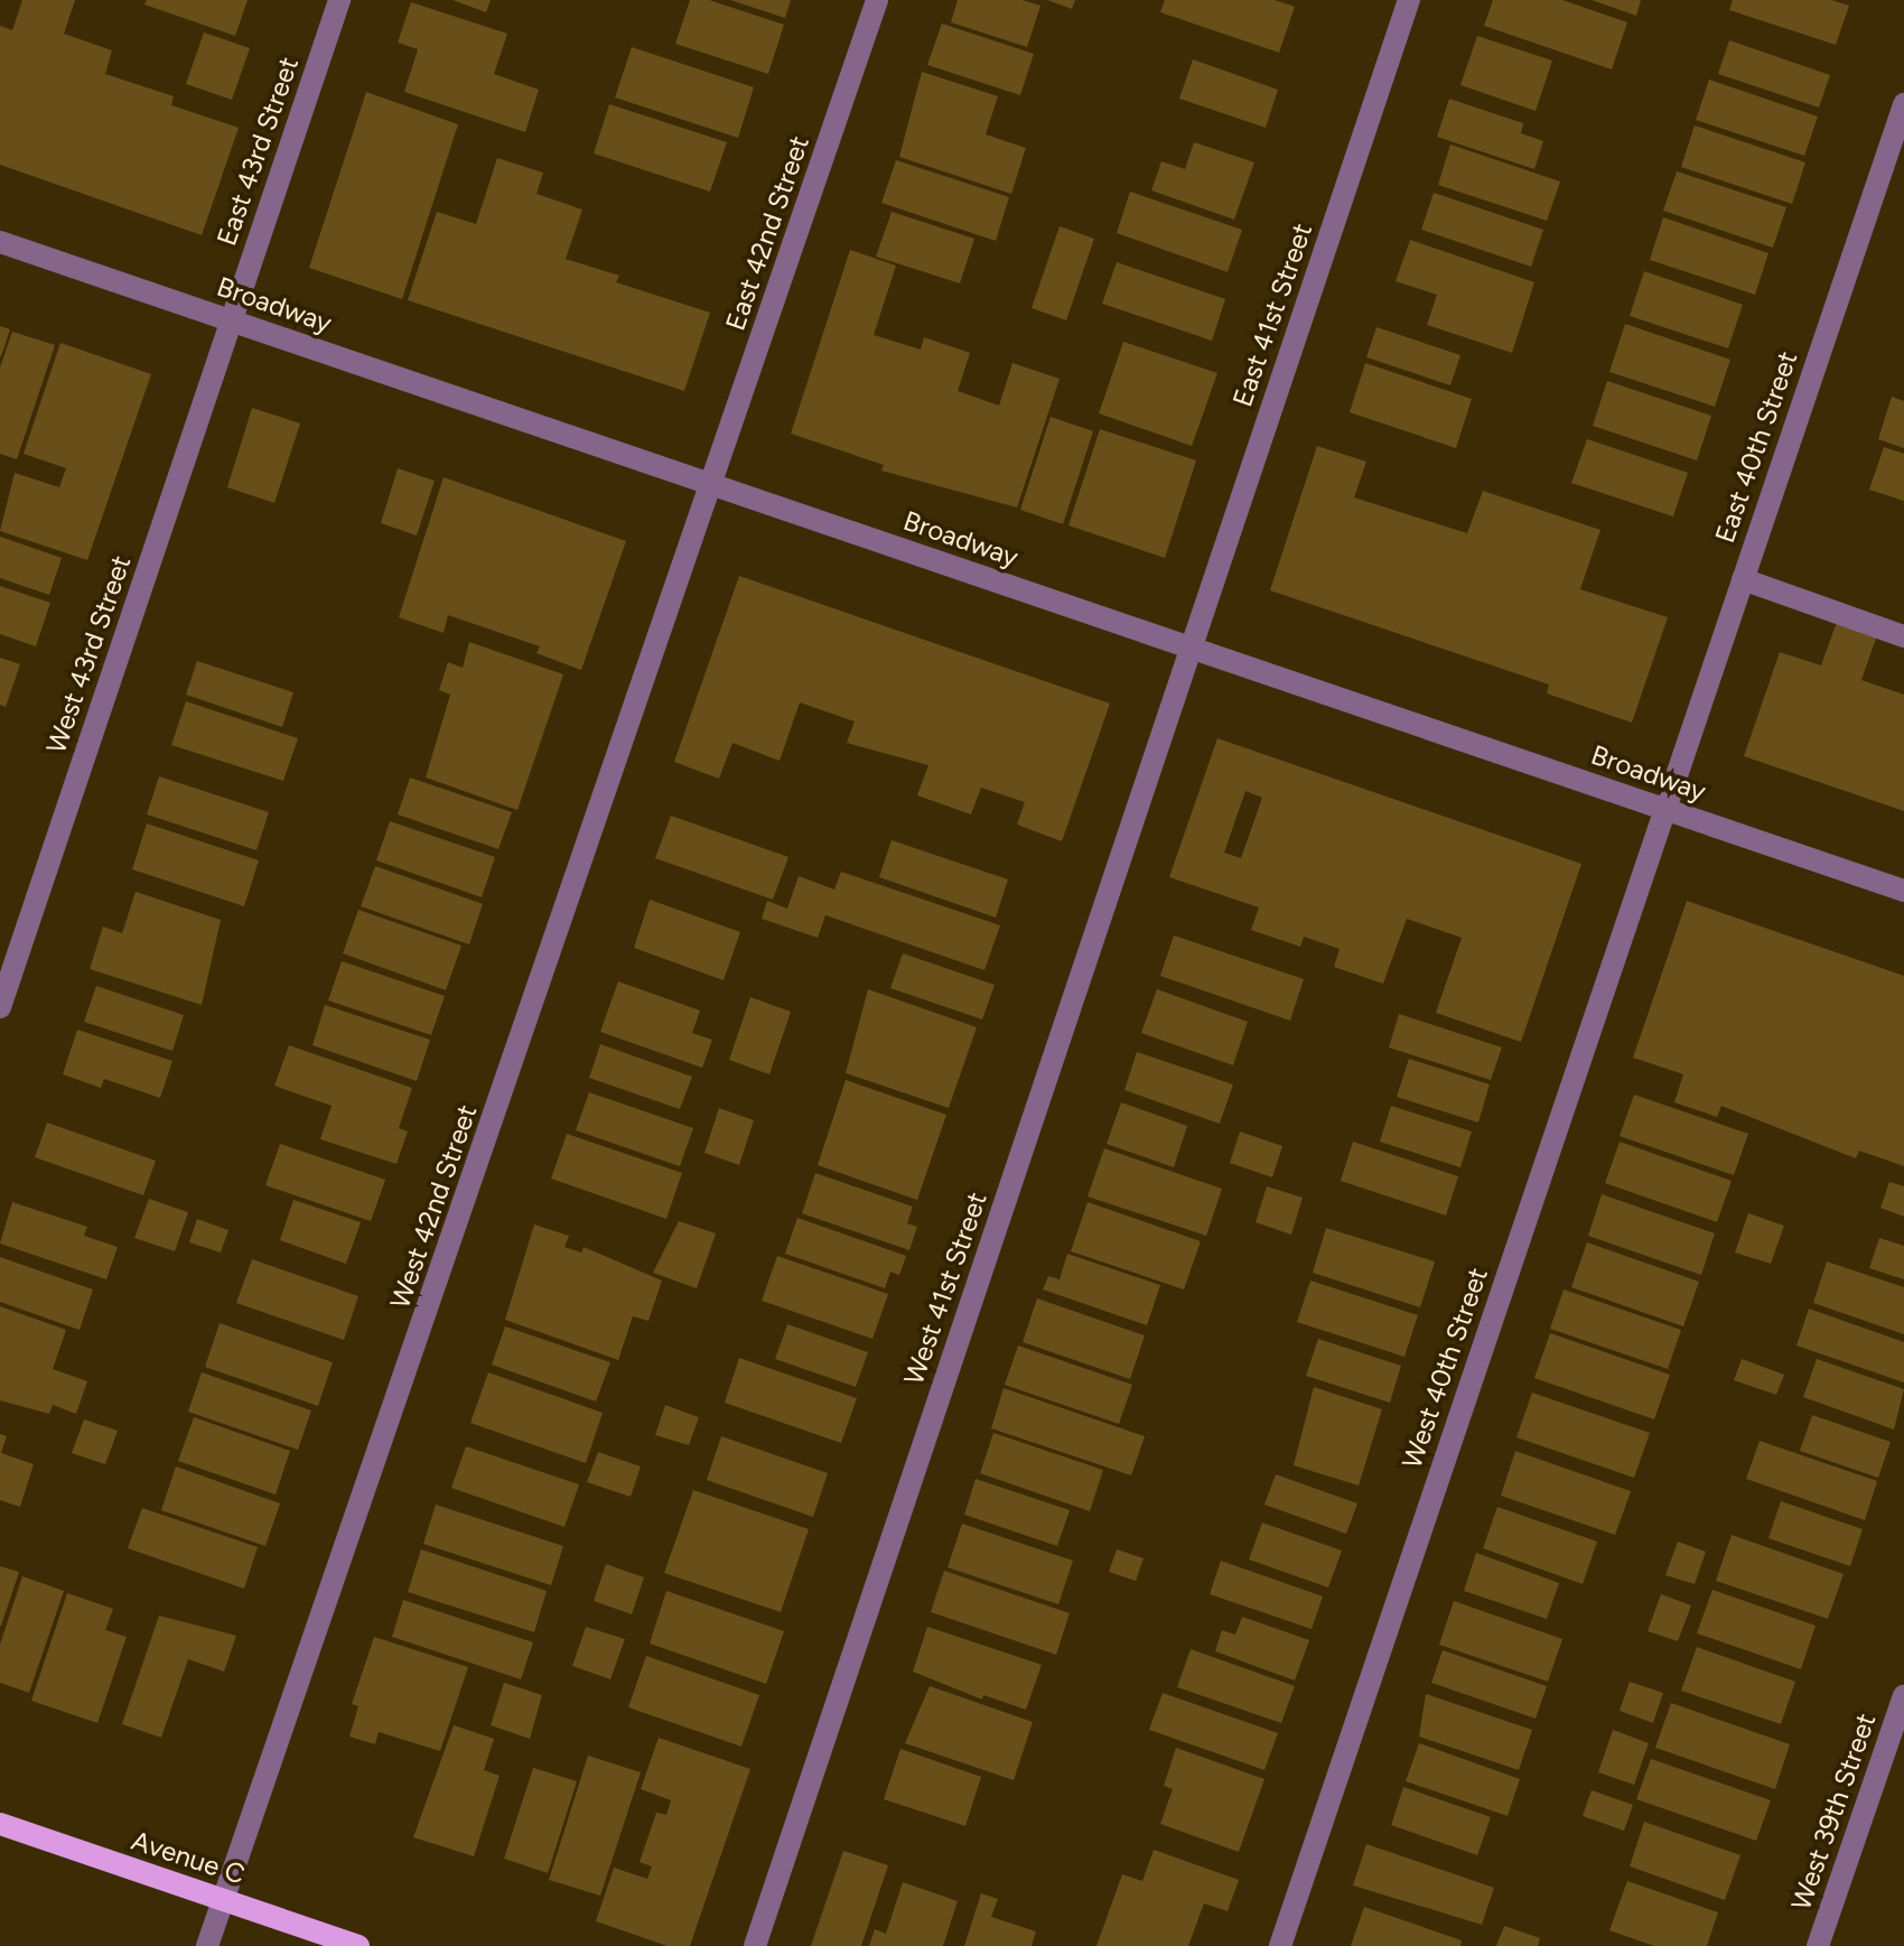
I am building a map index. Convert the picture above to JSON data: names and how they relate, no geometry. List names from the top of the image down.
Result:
{
  "streets": {
    "main road": ["Avenue C"],
    "street": [
      "East 43rd Street",
      "East 42nd Street",
      "Broadway",
      "East 41st Street",
      "East 40th Street",
      "West 43rd Street",
      "West 42nd Street",
      "West 41st Street",
      "West 40th Street",
      "West 39th Street"
    ]
  },
  "crossings": [
    ["East 43rd Street", "Broadway"],
    ["East 43rd Street", "West 43rd Street"],
    ["East 42nd Street", "Broadway"],
    ["East 42nd Street", "West 42nd Street"],
    ["Broadway", "East 41st Street"],
    ["Broadway", "East 40th Street"],
    ["Broadway", "West 43rd Street"],
    ["Broadway", "West 42nd Street"],
    ["Broadway", "West 41st Street"],
    ["Broadway", "West 40th Street"],
    ["East 41st Street", "West 41st Street"],
    ["East 40th Street", "West 40th Street"],
    ["West 42nd Street", "Avenue C"]
  ]
}
